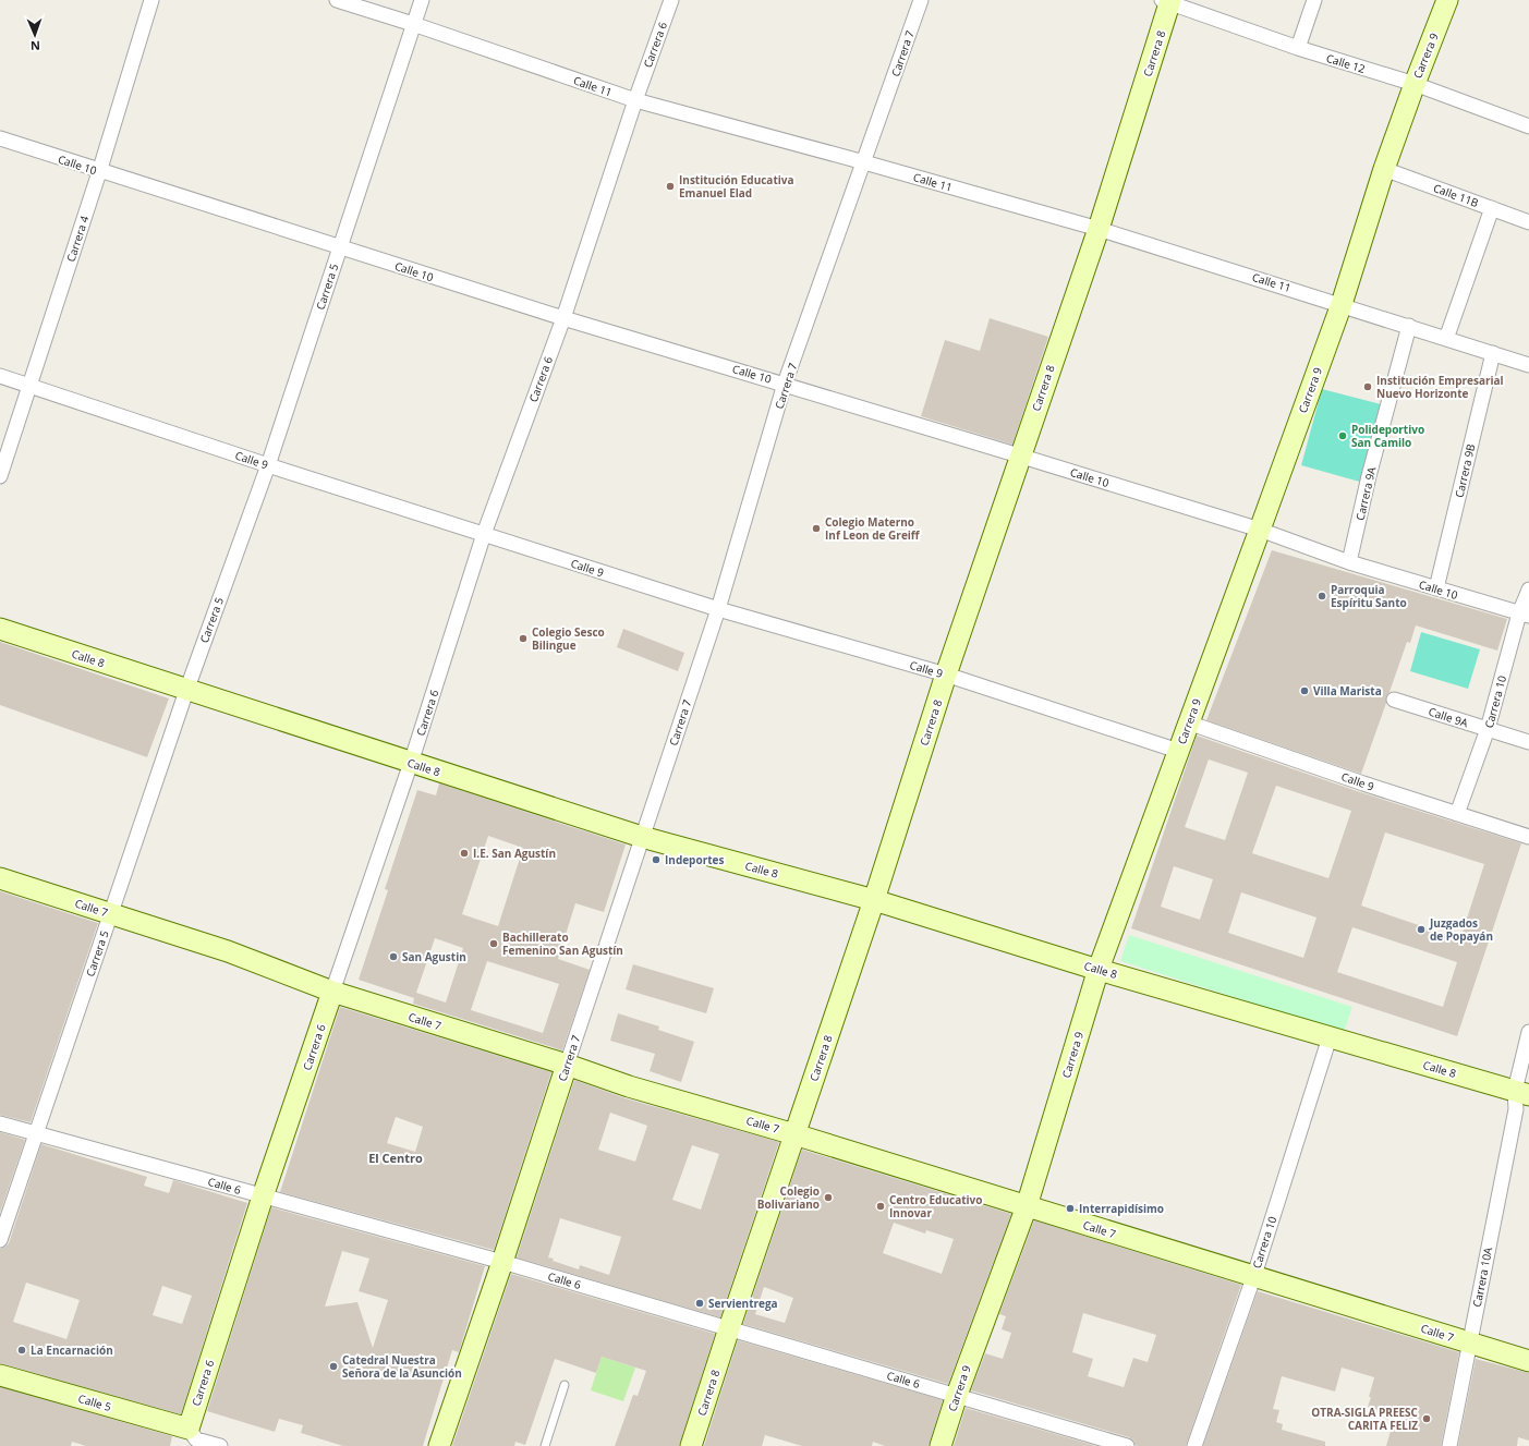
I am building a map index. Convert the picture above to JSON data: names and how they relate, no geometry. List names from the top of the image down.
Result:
{
  "streets": {
    "street": [
      "Carrera 6",
      "Carrera 7",
      "Carrera 8",
      "Carrera 9",
      "Calle 12",
      "Calle 11",
      "Calle 10",
      "Calle 11B",
      "Carrera 4",
      "Carrera 5",
      "Calle 9",
      "Carrera 9B",
      "Carrera 9A",
      "Calle 8",
      "Carrera 10",
      "Calle 9A",
      "Calle 7",
      "Calle 6",
      "Carrera 10A",
      "Calle 5"
    ]
  },
  "crossings": [
    ["Carrera 6", "Calle 11"],
    ["Carrera 6", "Calle 10"],
    ["Carrera 6", "Calle 9"],
    ["Carrera 6", "Calle 8"],
    ["Carrera 6", "Calle 7"],
    ["Carrera 6", "Calle 6"],
    ["Carrera 6", "Calle 5"],
    ["Carrera 7", "Calle 11"],
    ["Carrera 7", "Calle 10"],
    ["Carrera 7", "Calle 9"],
    ["Carrera 7", "Calle 8"],
    ["Carrera 7", "Calle 7"],
    ["Carrera 7", "Calle 6"],
    ["Carrera 8", "Calle 12"],
    ["Carrera 8", "Calle 11"],
    ["Carrera 8", "Calle 10"],
    ["Carrera 8", "Calle 9"],
    ["Carrera 8", "Calle 8"],
    ["Carrera 8", "Calle 7"],
    ["Carrera 8", "Calle 6"],
    ["Carrera 9", "Calle 12"],
    ["Carrera 9", "Calle 11"],
    ["Carrera 9", "Calle 10"],
    ["Carrera 9", "Calle 11B"],
    ["Carrera 9", "Calle 9"],
    ["Carrera 9", "Calle 8"],
    ["Carrera 9", "Calle 7"],
    ["Carrera 9", "Calle 6"],
    ["Calle 11", "Carrera 5"],
    ["Calle 11", "Carrera 9B"],
    ["Calle 11", "Carrera 9A"],
    ["Calle 10", "Carrera 4"],
    ["Calle 10", "Carrera 5"],
    ["Calle 10", "Carrera 9B"],
    ["Calle 10", "Carrera 9A"],
    ["Calle 10", "Carrera 10"],
    ["Carrera 4", "Calle 9"],
    ["Carrera 5", "Calle 9"],
    ["Carrera 5", "Calle 8"],
    ["Carrera 5", "Calle 7"],
    ["Carrera 5", "Calle 6"],
    ["Calle 9", "Carrera 10"],
    ["Calle 8", "Carrera 10"],
    ["Calle 8", "Carrera 10A"],
    ["Carrera 10", "Calle 9A"],
    ["Carrera 10", "Calle 7"],
    ["Calle 7", "Carrera 10A"]
  ],
  "districts": ["El Centro"],
  "places": [
    "Institución Educativa Emanuel Elad",
    "Institución Empresarial Nuevo Horizonte",
    "Polideportivo San Camilo",
    "Colegio Materno Inf Leon de Greiff",
    "Parroquia Espíritu Santo",
    "Colegio Sesco Bilingue",
    "Villa Marista",
    "I.E. San Agustín",
    "Indeportes",
    "Juzgados de Popayán",
    "Bachillerato Femenino San Agustín",
    "San Agustin",
    "Colegio Bolivariano",
    "Centro Educativo Innovar",
    "Interrapidísimo",
    "Servientrega",
    "La Encarnación",
    "Catedral Nuestra Señora de la Asunción",
    "OTRA-SIGLA PREESC CARITA FELIZ"
  ],
  "north": "bottom"
}
